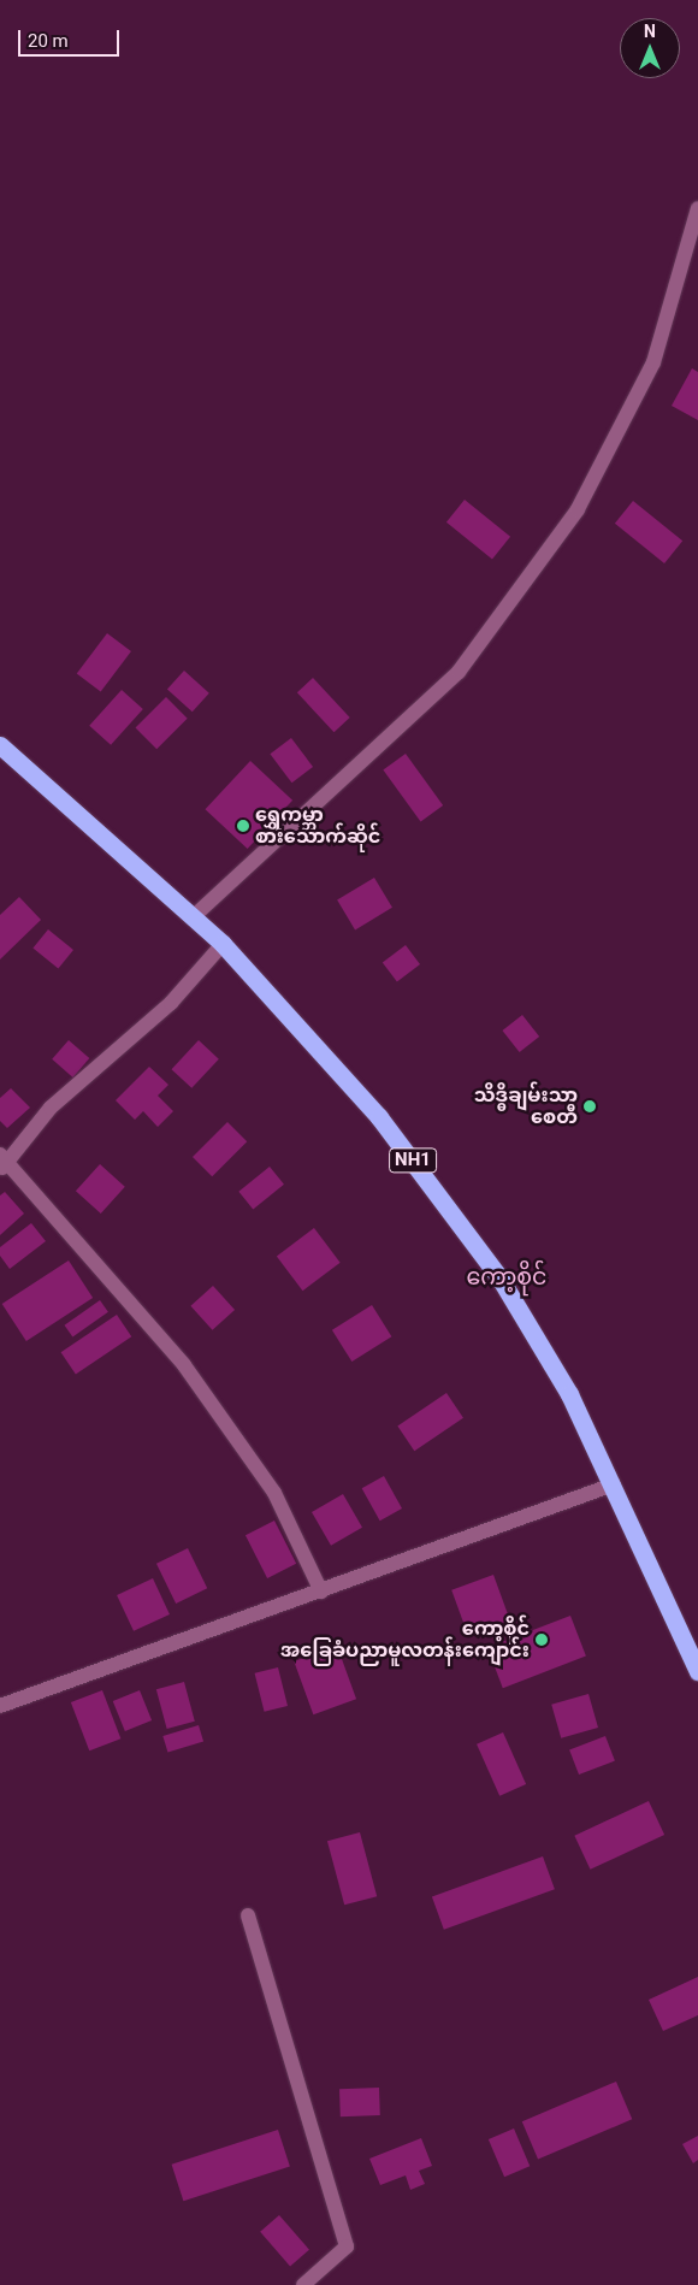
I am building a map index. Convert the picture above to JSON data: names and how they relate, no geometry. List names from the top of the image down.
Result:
{
  "streets": {
    "highway": ["NH1"]
  },
  "districts": ["ကော့စိုင်"],
  "places": ["ရွှေကမ္ဘာ စားသောက်ဆိုင်", "သိဒ္ဓိချမ်းသာ စေတီ", "ကော့စိုင် အခြေခံပညာမူလတန်းကျောင်း"],
  "scale_bar": "20 m",
  "north": "top"
}
